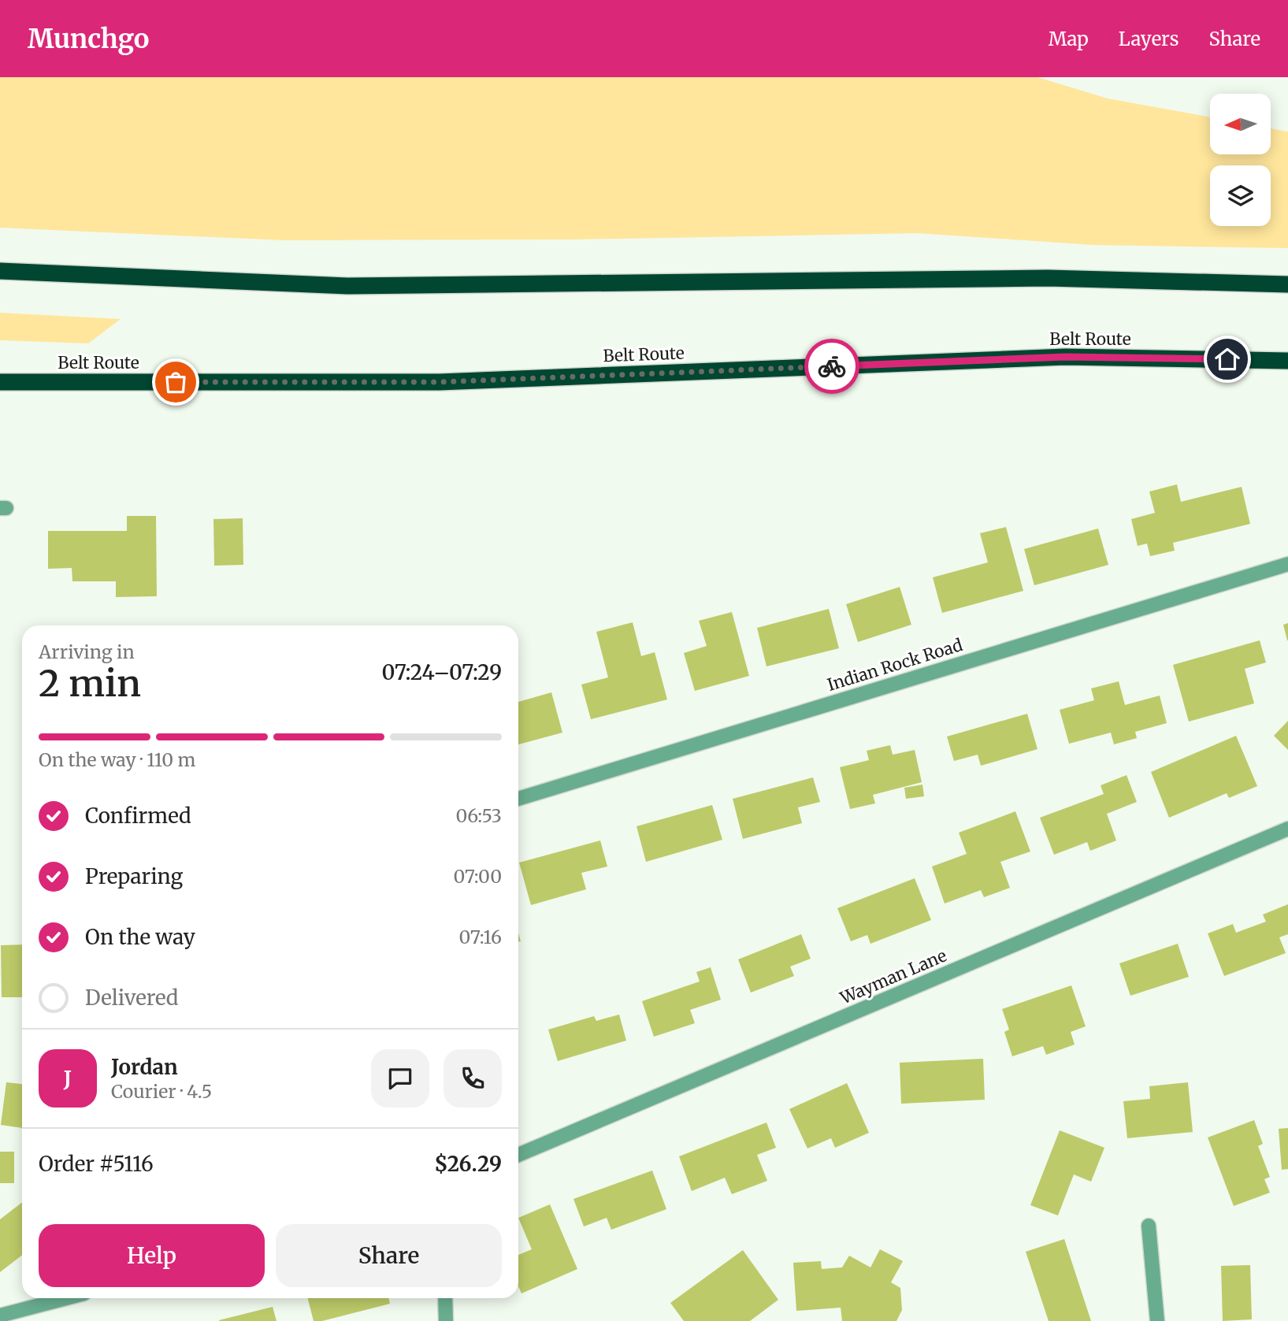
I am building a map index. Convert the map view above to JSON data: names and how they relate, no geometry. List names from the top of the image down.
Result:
{
  "streets": {
    "highway": ["Belt Route"],
    "street": ["Indian Rock Road", "Wayman Lane"]
  },
  "north": "left",
  "page": {
    "header": "Munchgo",
    "nav": ["Map", "Layers", "Share"],
    "heading": ["2 min", "Arriving in", "07:24–07:29"],
    "panel": [
      "Jordan",
      "Courier · 4.5",
      "Order #5116",
      "$26.29"
    ],
    "bar": "On the way · 110 m",
    "list": [
      ["Confirmed", "06:53"],
      ["Preparing", "07:00"],
      ["On the way", "07:16"],
      "Delivered"
    ],
    "round": "J",
    "buttons": ["Help", "Share"]
  }
}
